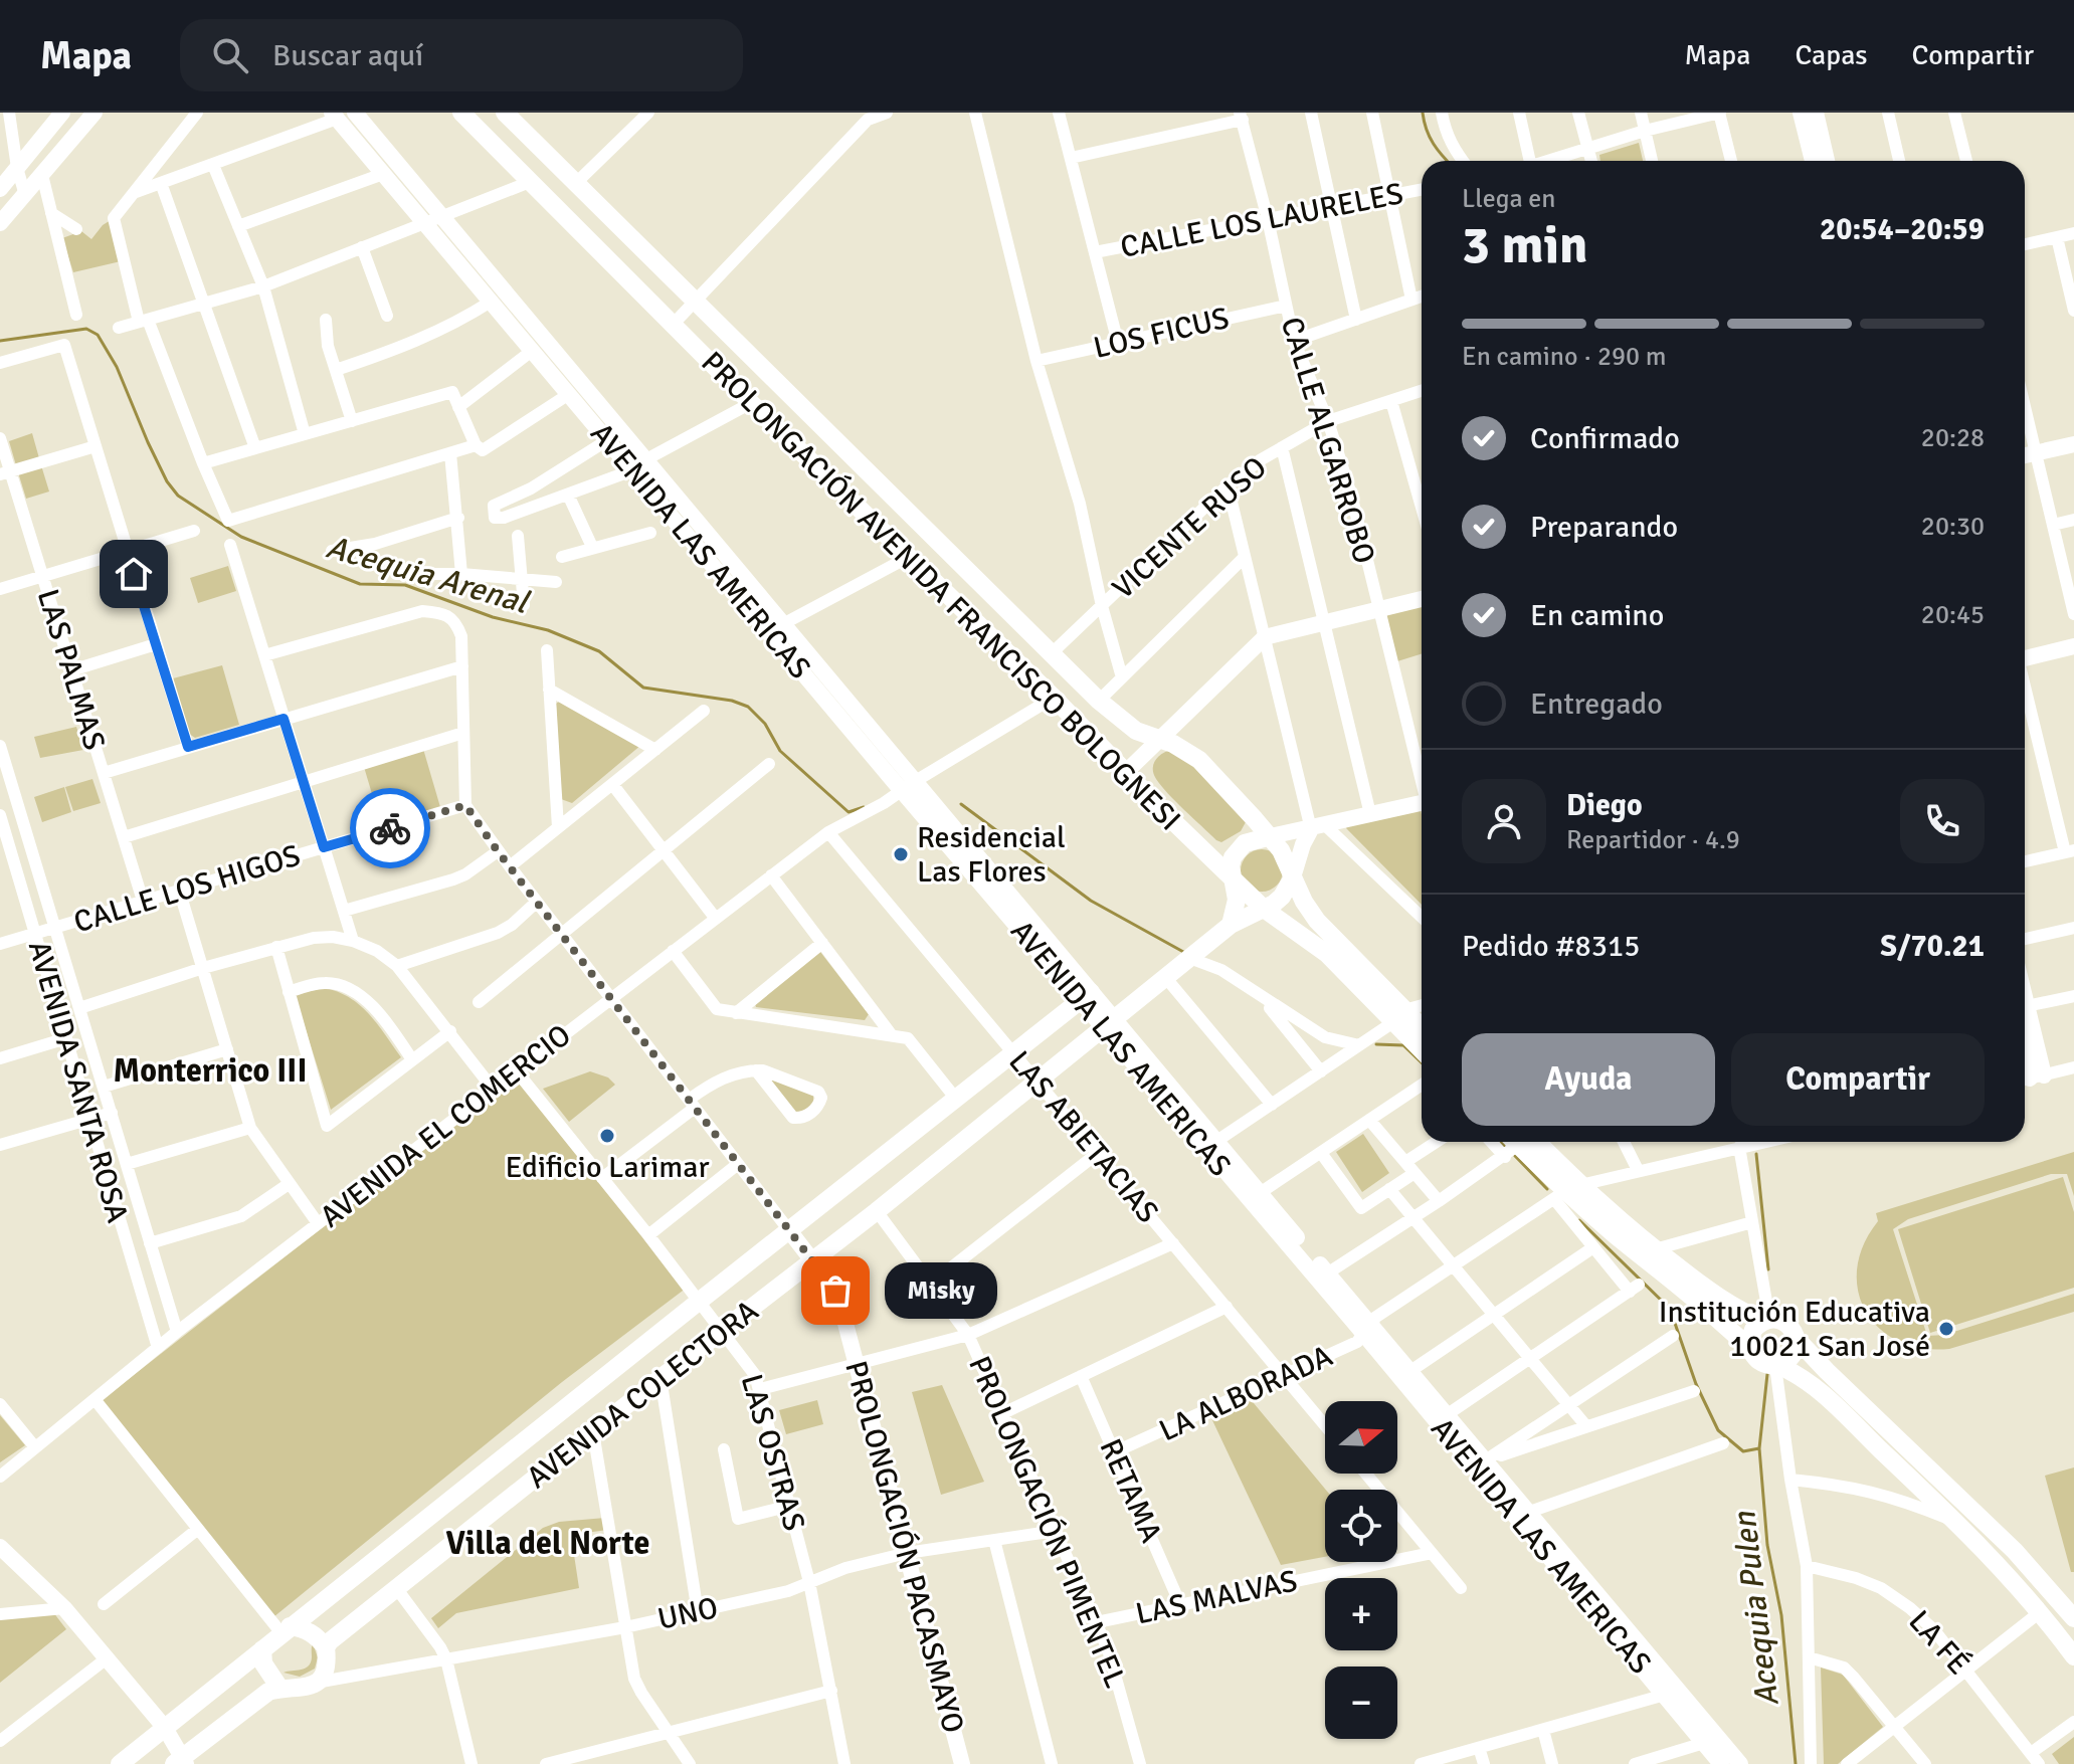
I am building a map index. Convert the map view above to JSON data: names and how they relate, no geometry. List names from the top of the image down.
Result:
{
  "streets": {
    "main road": ["PROLONGACIÓN AVENIDA FRANCISCO BOLOGNESI", "AVENIDA COLECTORA"],
    "street": [
      "CALLE LOS LAURELES",
      "LOS FICUS",
      "CALLE ALGARROBO",
      "VICENTE RUSO",
      "AVENIDA LAS AMERICAS",
      "LAS PALMAS",
      "CALLE LOS HIGOS",
      "AVENIDA SANTA ROSA",
      "AVENIDA EL COMERCIO",
      "LAS ABIETACIAS",
      "LA ALBORADA",
      "LAS OSTRAS",
      "RETAMA",
      "PROLONGACIÓN PIMENTEL",
      "PROLONGACIÓN PACASMAYO",
      "LAS MALVAS",
      "UNO",
      "LA FÉ"
    ]
  },
  "crossings": [
    ["CALLE LOS LAURELES", "CALLE ALGARROBO"],
    ["LOS FICUS", "CALLE ALGARROBO"],
    ["CALLE ALGARROBO", "VICENTE RUSO"],
    ["VICENTE RUSO", "PROLONGACIÓN AVENIDA FRANCISCO BOLOGNESI"],
    ["AVENIDA LAS AMERICAS", "AVENIDA EL COMERCIO"],
    ["AVENIDA LAS AMERICAS", "LA ALBORADA"],
    ["AVENIDA LAS AMERICAS", "AVENIDA COLECTORA"],
    ["PROLONGACIÓN AVENIDA FRANCISCO BOLOGNESI", "AVENIDA EL COMERCIO"],
    ["PROLONGACIÓN AVENIDA FRANCISCO BOLOGNESI", "AVENIDA COLECTORA"],
    ["LAS PALMAS", "CALLE LOS HIGOS"],
    ["CALLE LOS HIGOS", "AVENIDA SANTA ROSA"],
    ["CALLE LOS HIGOS", "PROLONGACIÓN PACASMAYO"],
    ["AVENIDA SANTA ROSA", "AVENIDA EL COMERCIO"],
    ["AVENIDA EL COMERCIO", "LAS ABIETACIAS"],
    ["AVENIDA EL COMERCIO", "LAS OSTRAS"],
    ["AVENIDA EL COMERCIO", "PROLONGACIÓN PACASMAYO"],
    ["LAS ABIETACIAS", "LA ALBORADA"],
    ["LAS ABIETACIAS", "AVENIDA COLECTORA"],
    ["LA ALBORADA", "RETAMA"],
    ["AVENIDA COLECTORA", "LAS OSTRAS"],
    ["AVENIDA COLECTORA", "PROLONGACIÓN PIMENTEL"],
    ["AVENIDA COLECTORA", "PROLONGACIÓN PACASMAYO"],
    ["AVENIDA COLECTORA", "UNO"],
    ["LAS OSTRAS", "UNO"],
    ["RETAMA", "LAS MALVAS"],
    ["PROLONGACIÓN PIMENTEL", "LAS MALVAS"],
    ["PROLONGACIÓN PIMENTEL", "UNO"],
    ["PROLONGACIÓN PACASMAYO", "UNO"]
  ],
  "districts": ["Monterrico III", "Villa del Norte"],
  "water": ["Acequia Arenal", "Acequia Pulen"],
  "places": [
    "Residencial Las Flores",
    "Edificio Larimar",
    "Misky",
    "Institución Educativa 10021 San José"
  ],
  "north": "right",
  "page": {
    "header": "Mapa",
    "search": "Buscar aquí",
    "nav": ["Mapa", "Capas", "Compartir"],
    "heading": ["3 min", "Llega en", "20:54–20:59"],
    "panel": [
      "Diego",
      "Repartidor · 4.9",
      "Pedido #8315",
      "S/70.21"
    ],
    "bar": "En camino · 290 m",
    "list": [
      ["Confirmado", "20:28"],
      ["Preparando", "20:30"],
      ["En camino", "20:45"],
      "Entregado"
    ],
    "buttons": ["Ayuda", "Compartir"],
    "bubble": "Misky",
    "map_buttons": ["+", "−"]
  }
}
